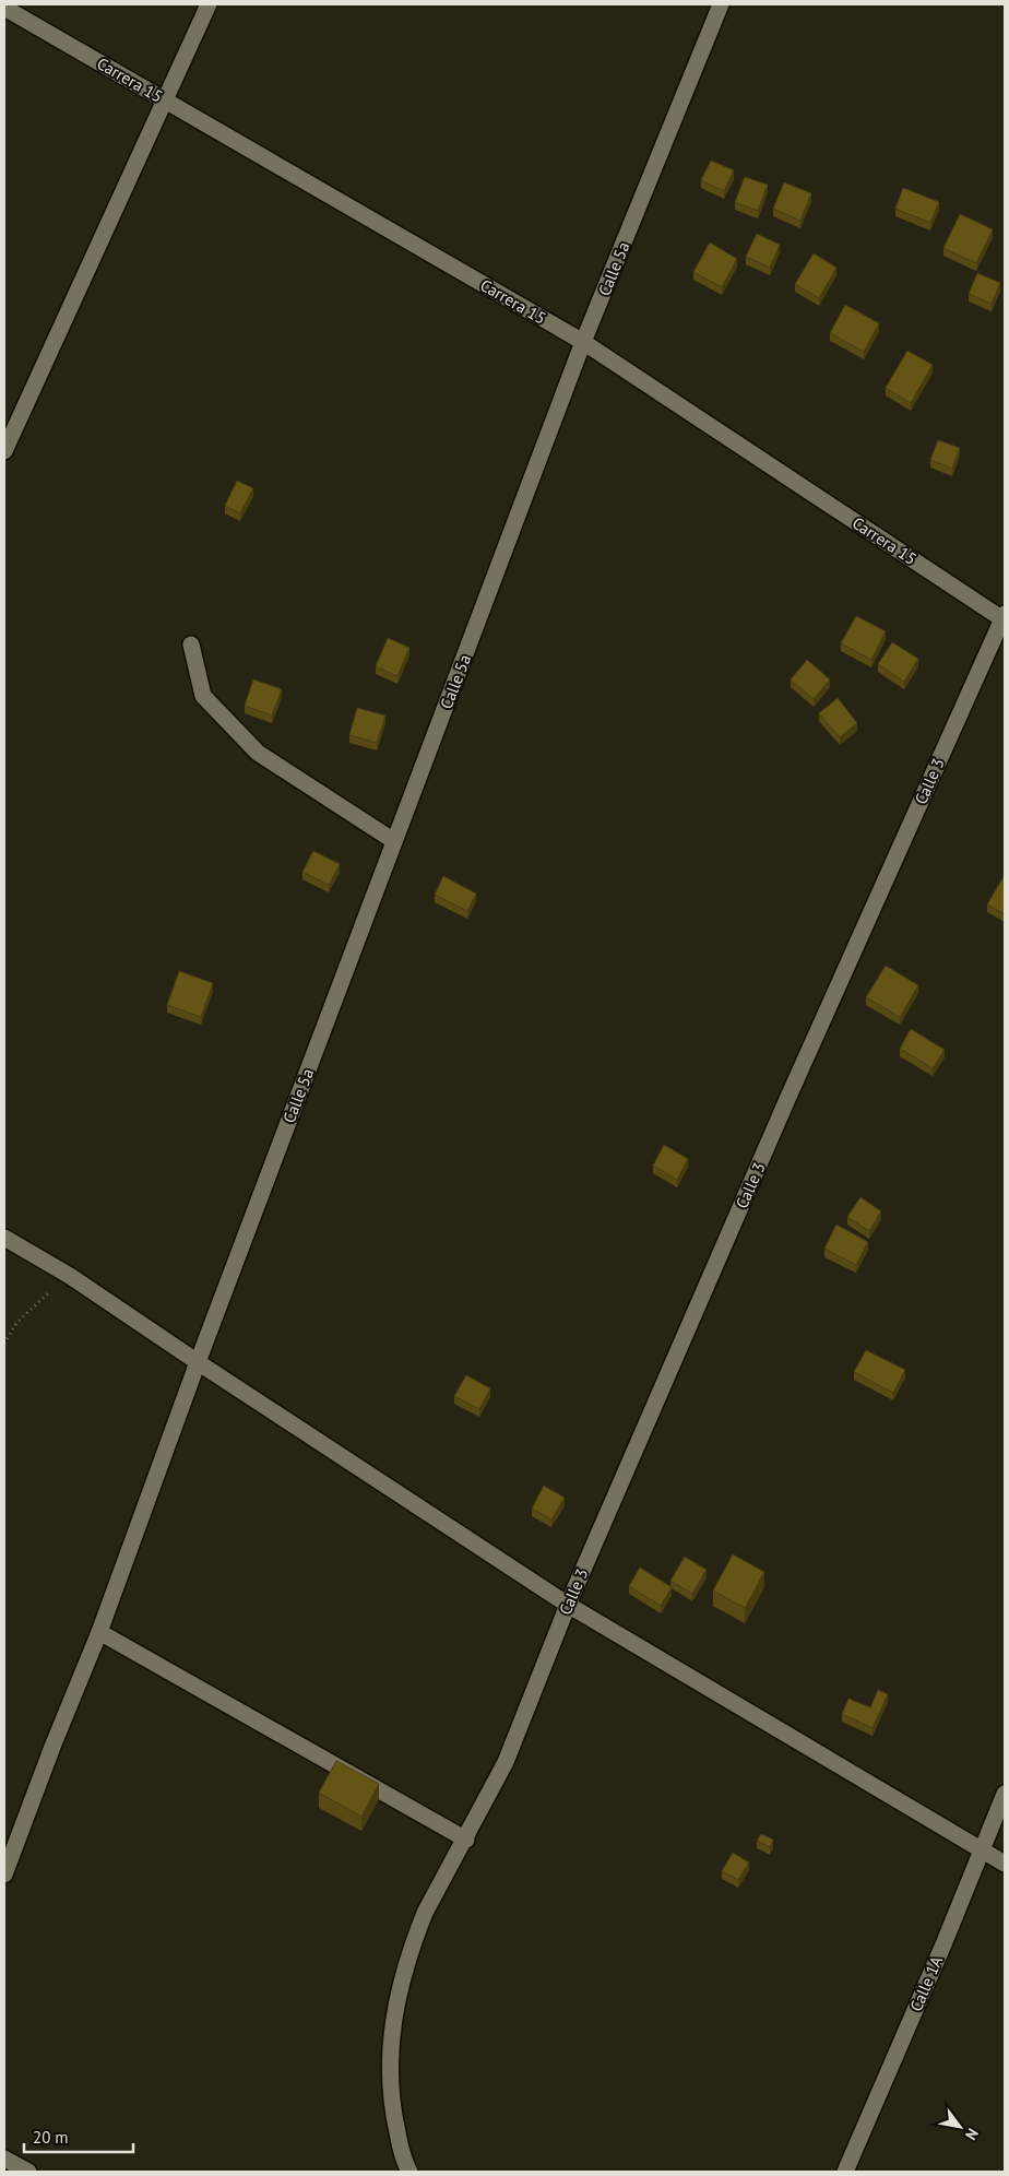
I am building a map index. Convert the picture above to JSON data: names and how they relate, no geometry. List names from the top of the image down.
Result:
{
  "streets": {
    "street": [
      "Carrera 15",
      "Calle 5a",
      "Calle 3",
      "Calle 1A"
    ]
  },
  "crossings": [
    ["Carrera 15", "Calle 5a"],
    ["Carrera 15", "Calle 3"]
  ],
  "scale_bar": "20 m",
  "north": "bottom right"
}
